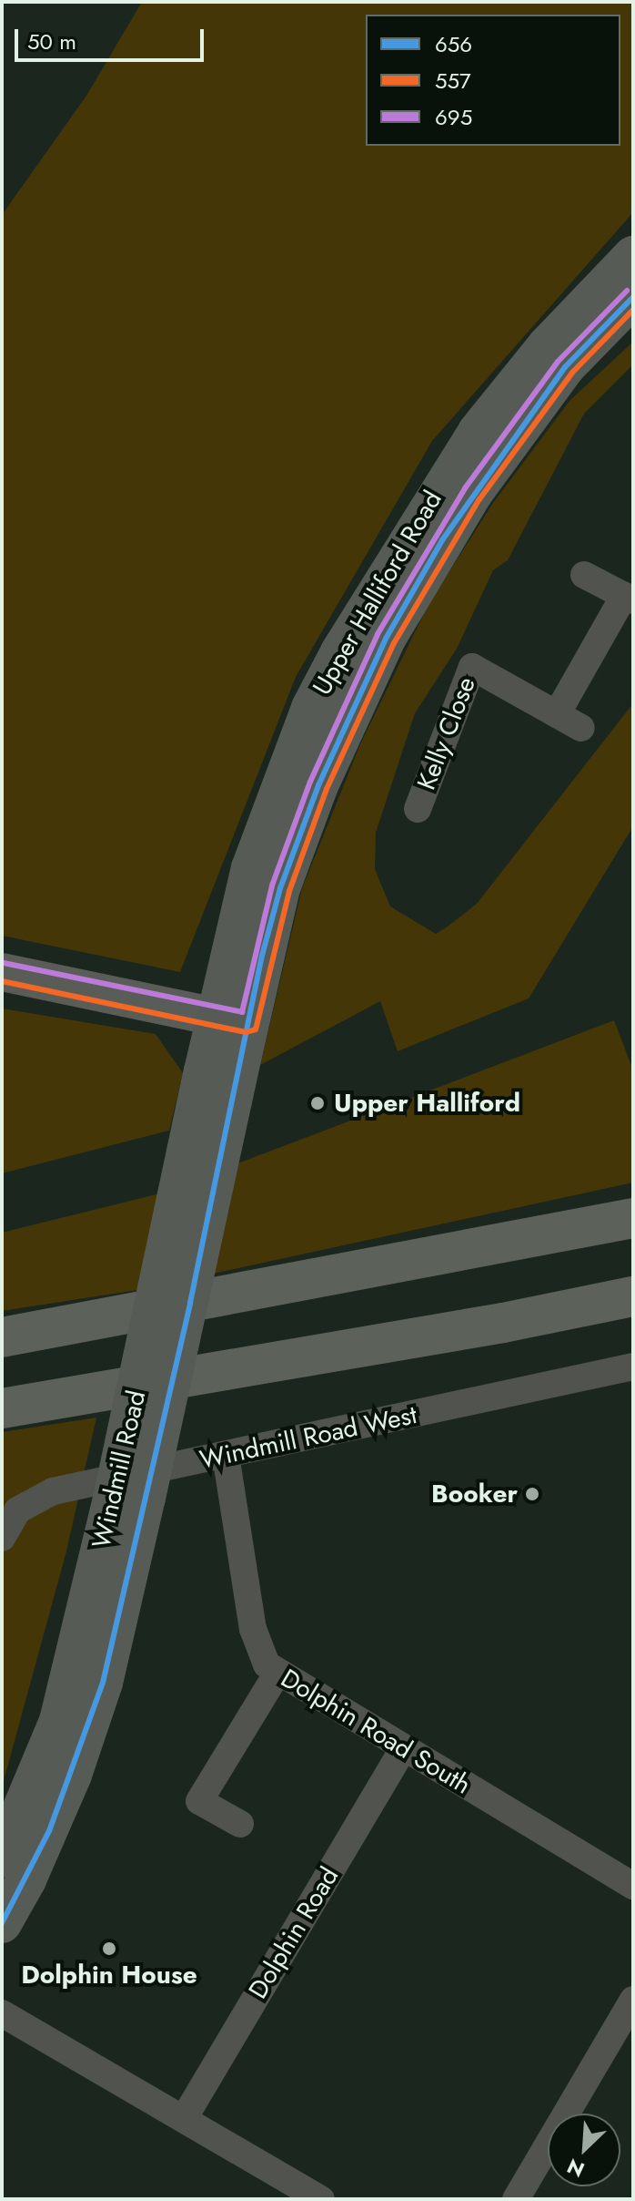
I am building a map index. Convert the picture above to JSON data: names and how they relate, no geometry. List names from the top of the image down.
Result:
{
  "streets": {
    "main road": ["Upper Halliford Road", "Windmill Road"],
    "street": [
      "Kelly Close",
      "Windmill Road West",
      "Dolphin Road South",
      "Dolphin Road"
    ]
  },
  "crossings": [
    ["Upper Halliford Road", "Windmill Road"],
    ["Windmill Road West", "Dolphin Road South"],
    ["Dolphin Road South", "Dolphin Road"]
  ],
  "places": ["Upper Halliford", "Booker", "Dolphin House"],
  "lines": ["transit line 695", "transit line 656", "transit line 557"],
  "legend": ["656", "557", "695"],
  "scale_bar": "50 m",
  "north": "bottom left"
}
